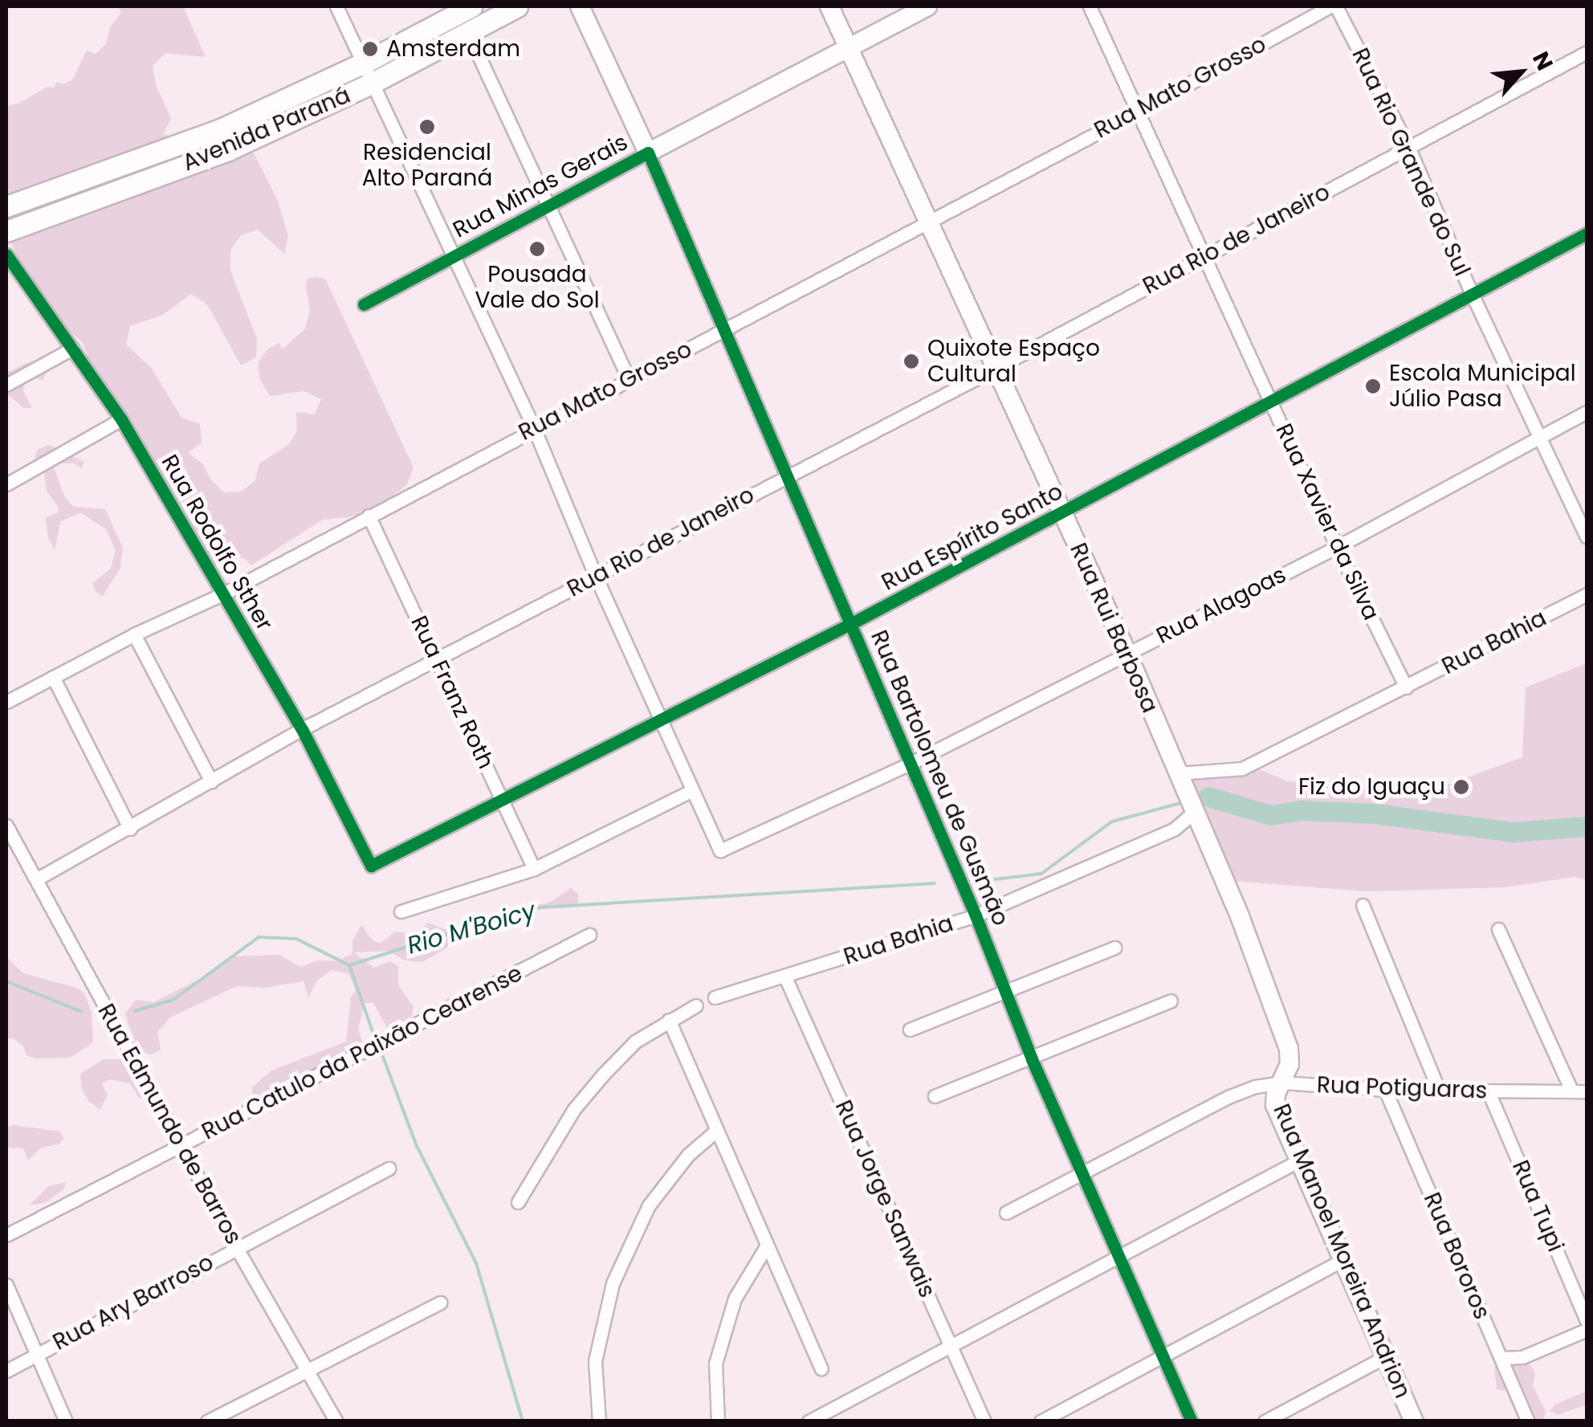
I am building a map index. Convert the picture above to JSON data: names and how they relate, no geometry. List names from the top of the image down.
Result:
{
  "streets": {
    "main road": ["Avenida Paraná"],
    "street": [
      "Rua Mato Grosso",
      "Rua Rio Grande do Sul",
      "Rua Minas Gerais",
      "Rua Rio de Janeiro",
      "Rua Xavier da Silva",
      "Rua Espírito Santo",
      "Rua Rodolfo Sther",
      "Rua Alagoas",
      "Rua Rui Barbosa",
      "Rua Bahia",
      "Rua Franz Roth",
      "Rua Bartolomeu de Gusmão",
      "Rua Catulo da Paixão Cearense",
      "Rua Potiguaras",
      "Rua Edmundo de Barros",
      "Rua Jorge Sanwais",
      "Rua Tupi",
      "Rua Manoel Moreira Andrion",
      "Rua Bororos",
      "Rua Ary Barroso"
    ]
  },
  "crossings": [
    ["Rua Mato Grosso", "Rua Xavier da Silva"],
    ["Rua Mato Grosso", "Rua Rodolfo Sther"],
    ["Rua Mato Grosso", "Rua Rui Barbosa"],
    ["Rua Mato Grosso", "Rua Franz Roth"],
    ["Rua Mato Grosso", "Rua Bartolomeu de Gusmão"],
    ["Rua Rio Grande do Sul", "Rua Rio de Janeiro"],
    ["Rua Rio Grande do Sul", "Rua Espírito Santo"],
    ["Rua Rio Grande do Sul", "Rua Alagoas"],
    ["Rua Minas Gerais", "Rua Rui Barbosa"],
    ["Rua Minas Gerais", "Rua Bartolomeu de Gusmão"],
    ["Rua Rio de Janeiro", "Rua Xavier da Silva"],
    ["Rua Rio de Janeiro", "Rua Rodolfo Sther"],
    ["Rua Rio de Janeiro", "Rua Rui Barbosa"],
    ["Rua Rio de Janeiro", "Rua Franz Roth"],
    ["Rua Rio de Janeiro", "Rua Bartolomeu de Gusmão"],
    ["Rua Rio de Janeiro", "Rua Edmundo de Barros"],
    ["Rua Xavier da Silva", "Rua Espírito Santo"],
    ["Rua Xavier da Silva", "Rua Alagoas"],
    ["Rua Xavier da Silva", "Rua Bahia"],
    ["Rua Espírito Santo", "Rua Rodolfo Sther"],
    ["Rua Espírito Santo", "Rua Rui Barbosa"],
    ["Rua Espírito Santo", "Rua Franz Roth"],
    ["Rua Espírito Santo", "Rua Bartolomeu de Gusmão"],
    ["Rua Alagoas", "Rua Rui Barbosa"],
    ["Rua Alagoas", "Rua Bartolomeu de Gusmão"],
    ["Rua Rui Barbosa", "Rua Bahia"],
    ["Rua Rui Barbosa", "Rua Potiguaras"],
    ["Rua Rui Barbosa", "Rua Manoel Moreira Andrion"],
    ["Rua Bahia", "Rua Bartolomeu de Gusmão"],
    ["Rua Bahia", "Rua Jorge Sanwais"],
    ["Rua Bartolomeu de Gusmão", "Rua Potiguaras"],
    ["Rua Catulo da Paixão Cearense", "Rua Edmundo de Barros"],
    ["Rua Potiguaras", "Rua Tupi"],
    ["Rua Potiguaras", "Rua Manoel Moreira Andrion"],
    ["Rua Potiguaras", "Rua Bororos"],
    ["Rua Edmundo de Barros", "Rua Ary Barroso"]
  ],
  "water": ["Rio M'Boicy"],
  "places": [
    "Amsterdam",
    "Residencial Alto Paraná",
    "Pousada Vale do Sol",
    "Quixote Espaço Cultural",
    "Escola Municipal Júlio Pasa",
    "Fiz do Iguaçu"
  ],
  "north": "top right"
}
